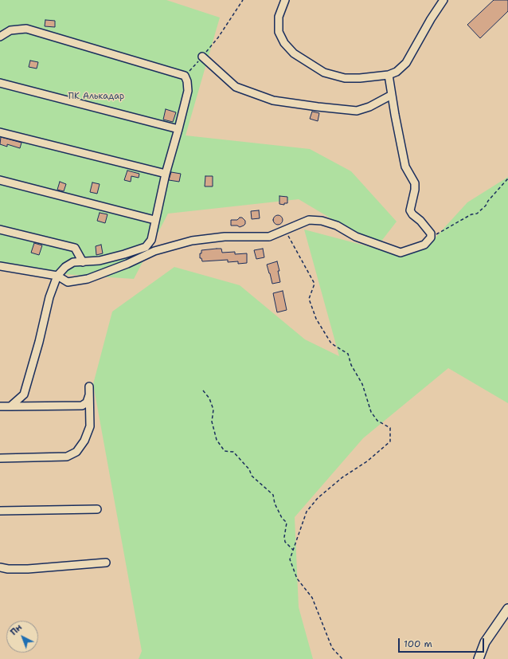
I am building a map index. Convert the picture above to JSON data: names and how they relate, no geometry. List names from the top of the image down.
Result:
{
  "parks": ["ПК Алькадар"],
  "scale_bar": "100 m",
  "north": "top left"
}
